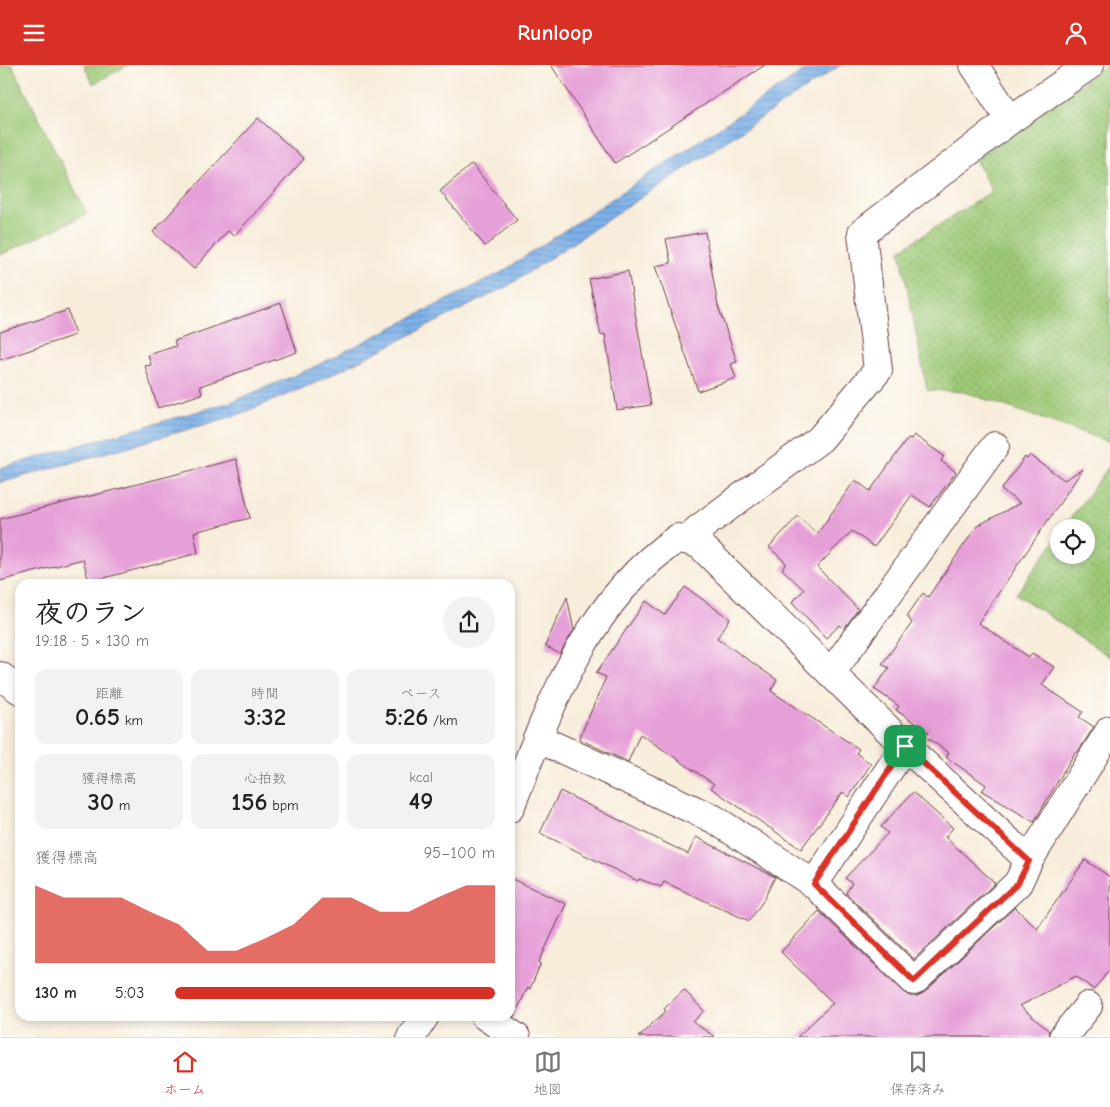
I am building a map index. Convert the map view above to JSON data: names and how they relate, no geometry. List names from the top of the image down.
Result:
{
  "page": {
    "header": "Runloop",
    "heading": ["夜のラン", "19:18 · 5 × 130 m"],
    "stats": [
      ["距離", "0.65 km"],
      ["時間", "3:32"],
      ["ペース", "5:26 /km"],
      ["獲得標高", "30 m"],
      ["心拍数", "156 bpm"],
      ["kcal", "49"]
    ],
    "chart": ["獲得標高", "95–100 m"],
    "list": [
      {
        "name": "130 m",
        "note": "5:03"
      }
    ],
    "tabs": ["ホーム", "地図", "保存済み"]
  }
}
